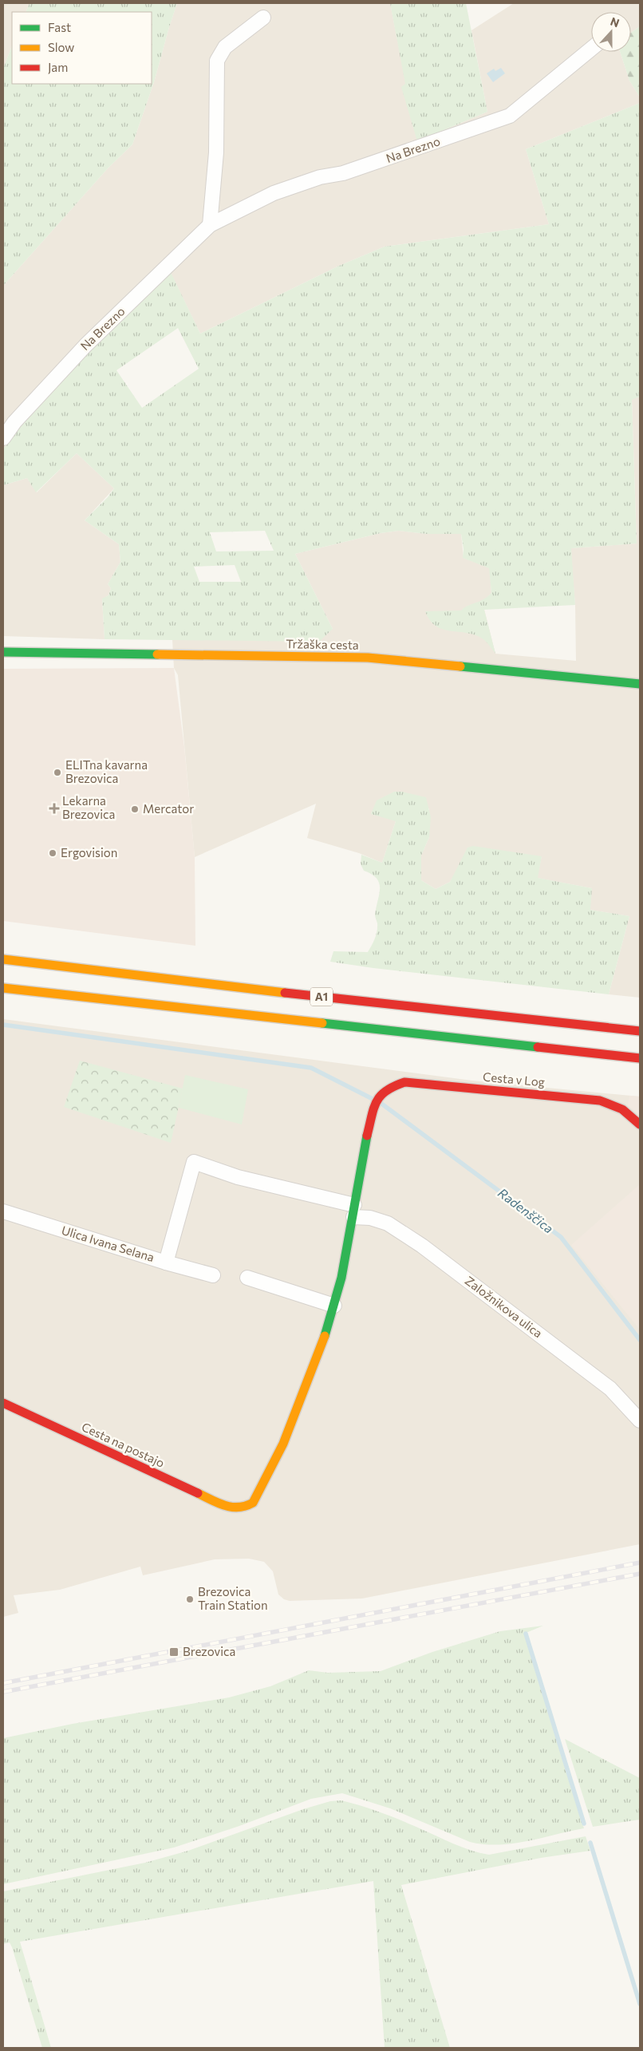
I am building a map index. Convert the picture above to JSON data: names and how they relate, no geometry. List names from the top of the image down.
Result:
{
  "streets": {
    "main road": [
      "Tržaška cesta",
      "A1",
      "Cesta v Log",
      "Cesta na postajo"
    ],
    "street": ["Na Brezno", "Ulica Ivana Selana", "Založnikova ulica"]
  },
  "crossings": [
    ["Cesta v Log", "Založnikova ulica"],
    ["Ulica Ivana Selana", "Založnikova ulica"]
  ],
  "water": ["Radenščica"],
  "places": {
    "other": [
      "ELITna kavarna Brezovica",
      "Mercator",
      "Ergovision",
      "Brezovica Train Station"
    ],
    "health": ["Lekarna Brezovica"],
    "transit": ["Brezovica"]
  },
  "legend": ["Fast", "Slow", "Jam"],
  "north": "top"
}
